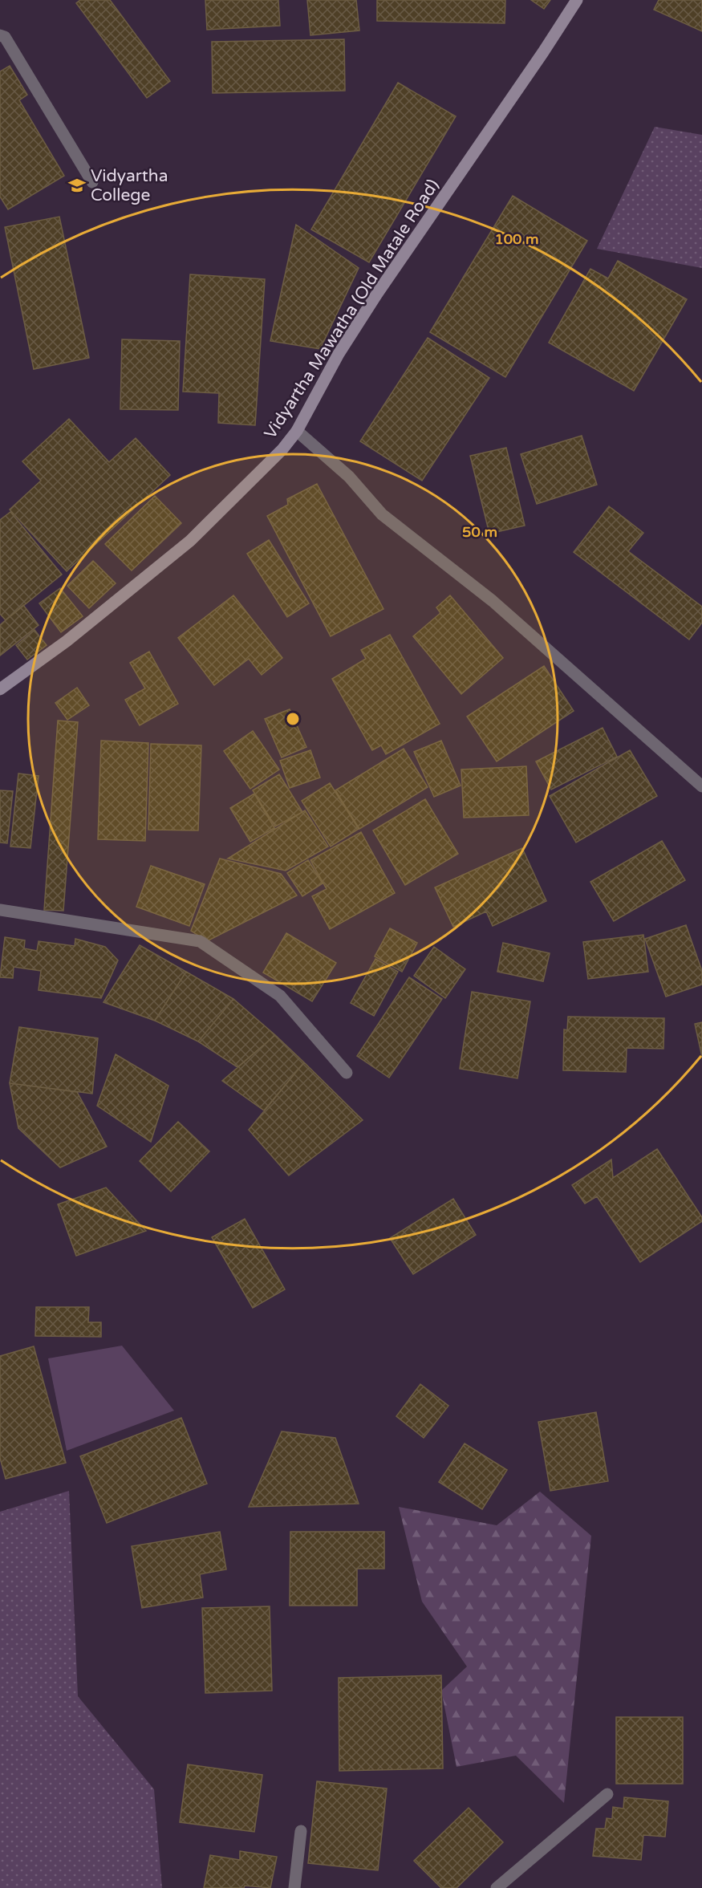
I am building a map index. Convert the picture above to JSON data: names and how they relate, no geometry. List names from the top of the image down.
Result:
{
  "streets": {
    "street": ["Vidyartha Mawatha (Old Matale Road)"]
  },
  "places": {
    "school or university": ["Vidyartha College"]
  },
  "rings": ["100 m", "50 m"]
}
